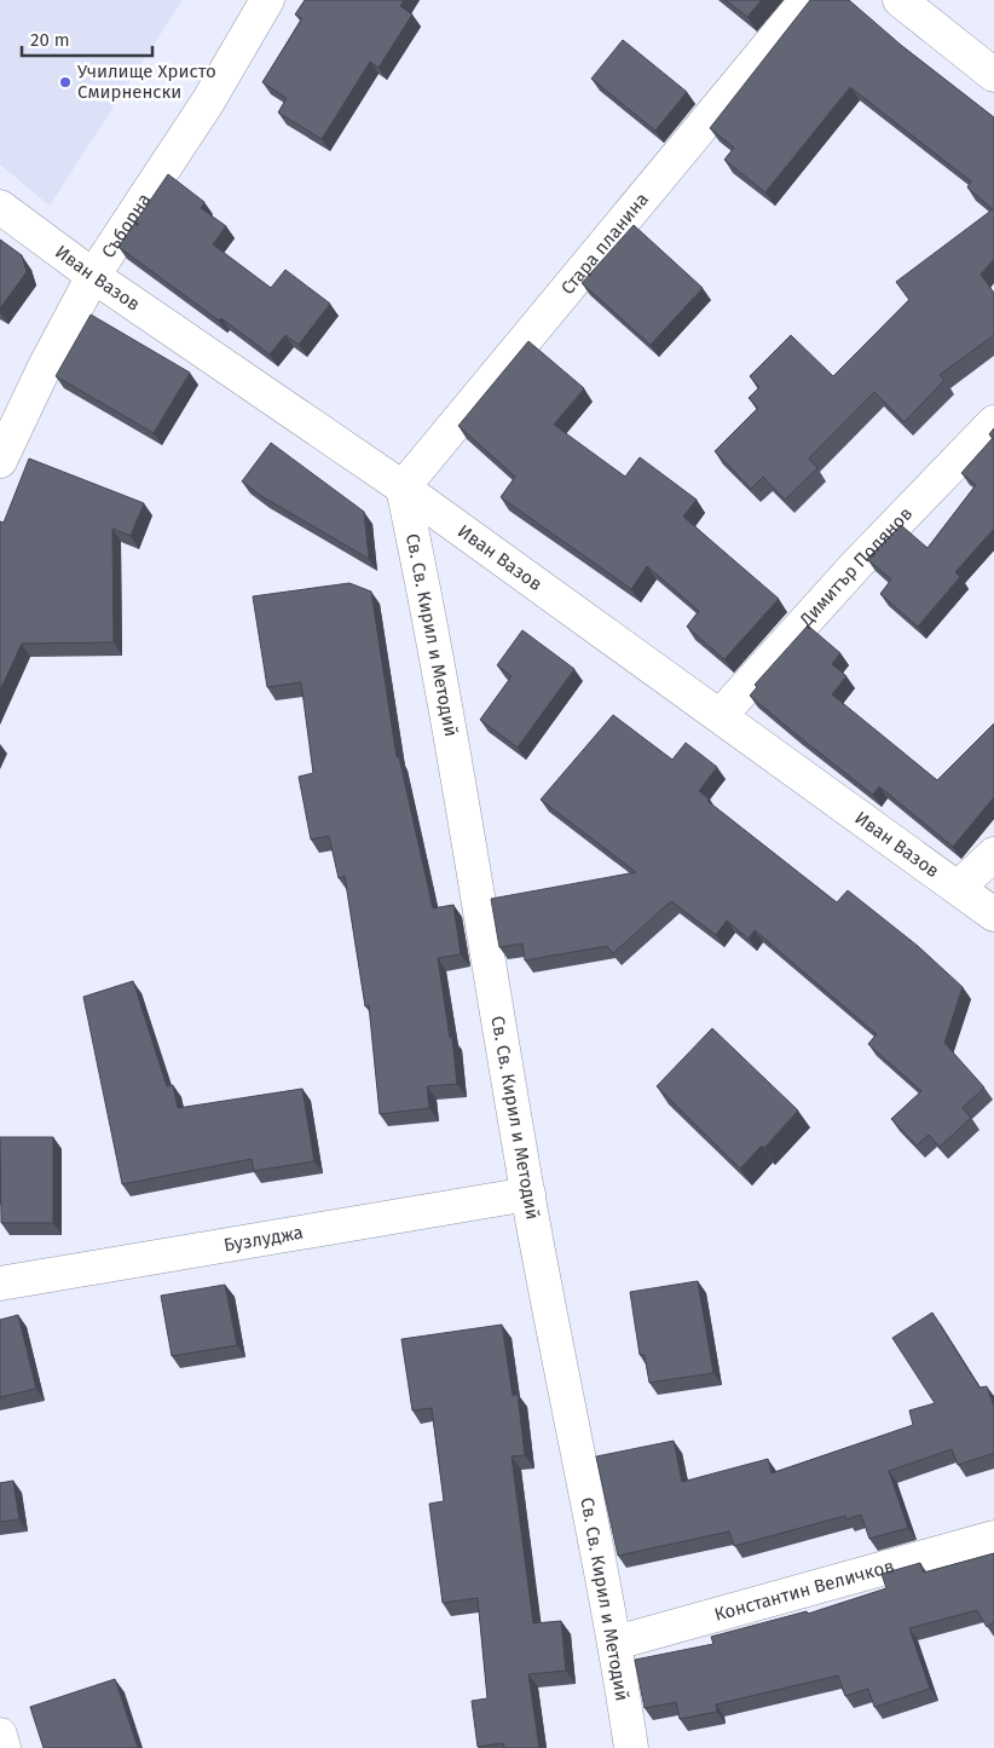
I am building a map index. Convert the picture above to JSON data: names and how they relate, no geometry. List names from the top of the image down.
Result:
{
  "streets": {
    "street": [
      "Съборна",
      "Стара планина",
      "Иван Вазов",
      "Димитър Полянов",
      "Св. Св. Кирил и Методий",
      "Бузлуджа",
      "Константин Величков"
    ]
  },
  "crossings": [
    ["Съборна", "Иван Вазов"],
    ["Стара планина", "Иван Вазов"],
    ["Стара планина", "Св. Св. Кирил и Методий"],
    ["Иван Вазов", "Димитър Полянов"],
    ["Иван Вазов", "Св. Св. Кирил и Методий"],
    ["Св. Св. Кирил и Методий", "Бузлуджа"],
    ["Св. Св. Кирил и Методий", "Константин Величков"]
  ],
  "places": ["Училище Христо Смирненски"],
  "scale_bar": "20 m"
}
